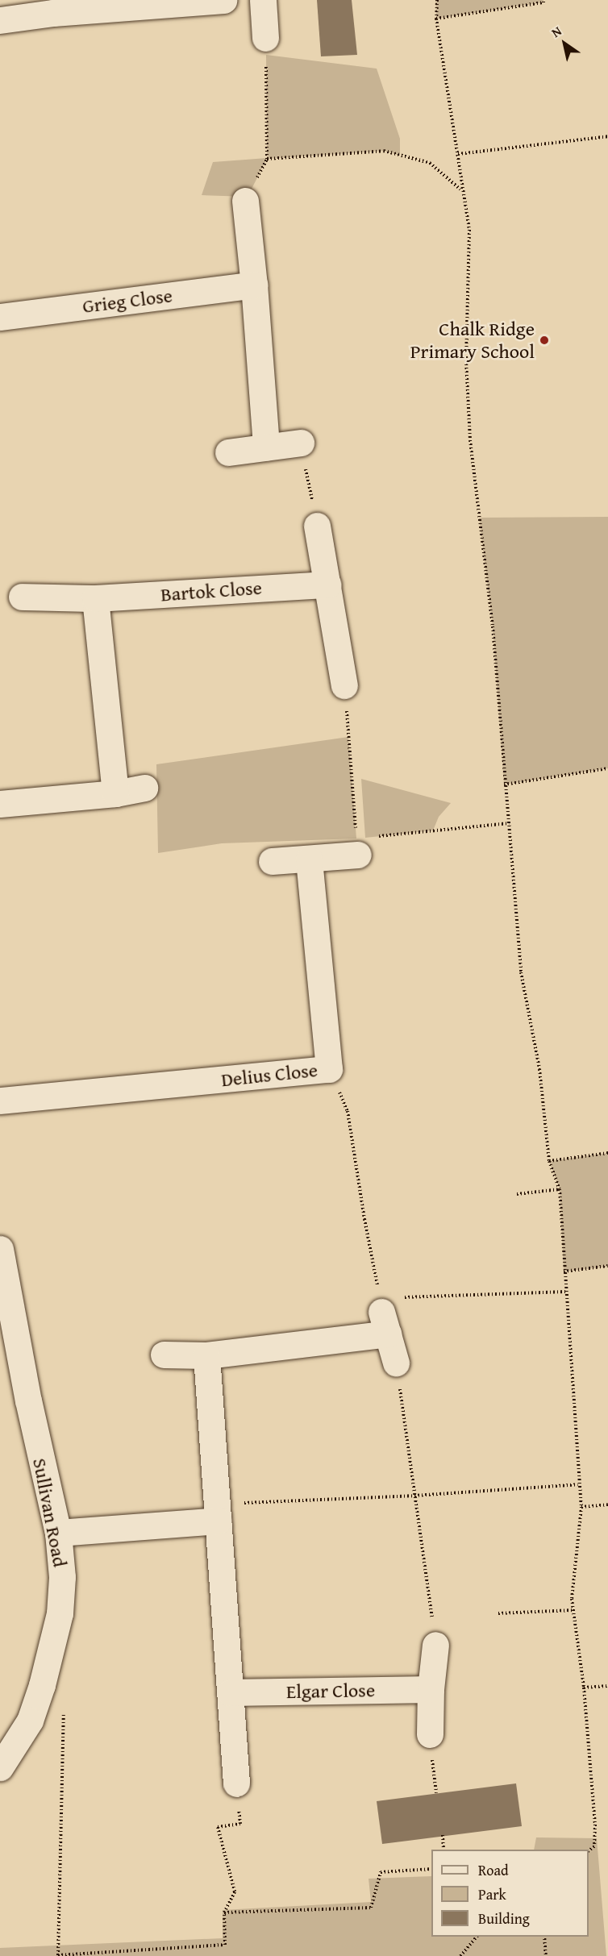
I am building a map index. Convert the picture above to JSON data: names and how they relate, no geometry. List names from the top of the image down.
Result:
{
  "streets": {
    "street": [
      "Grieg Close",
      "Bartok Close",
      "Delius Close",
      "Sullivan Road",
      "Elgar Close"
    ]
  },
  "places": ["Chalk Ridge Primary School"],
  "legend": ["Road", "Park", "Building"],
  "north": "top left"
}
